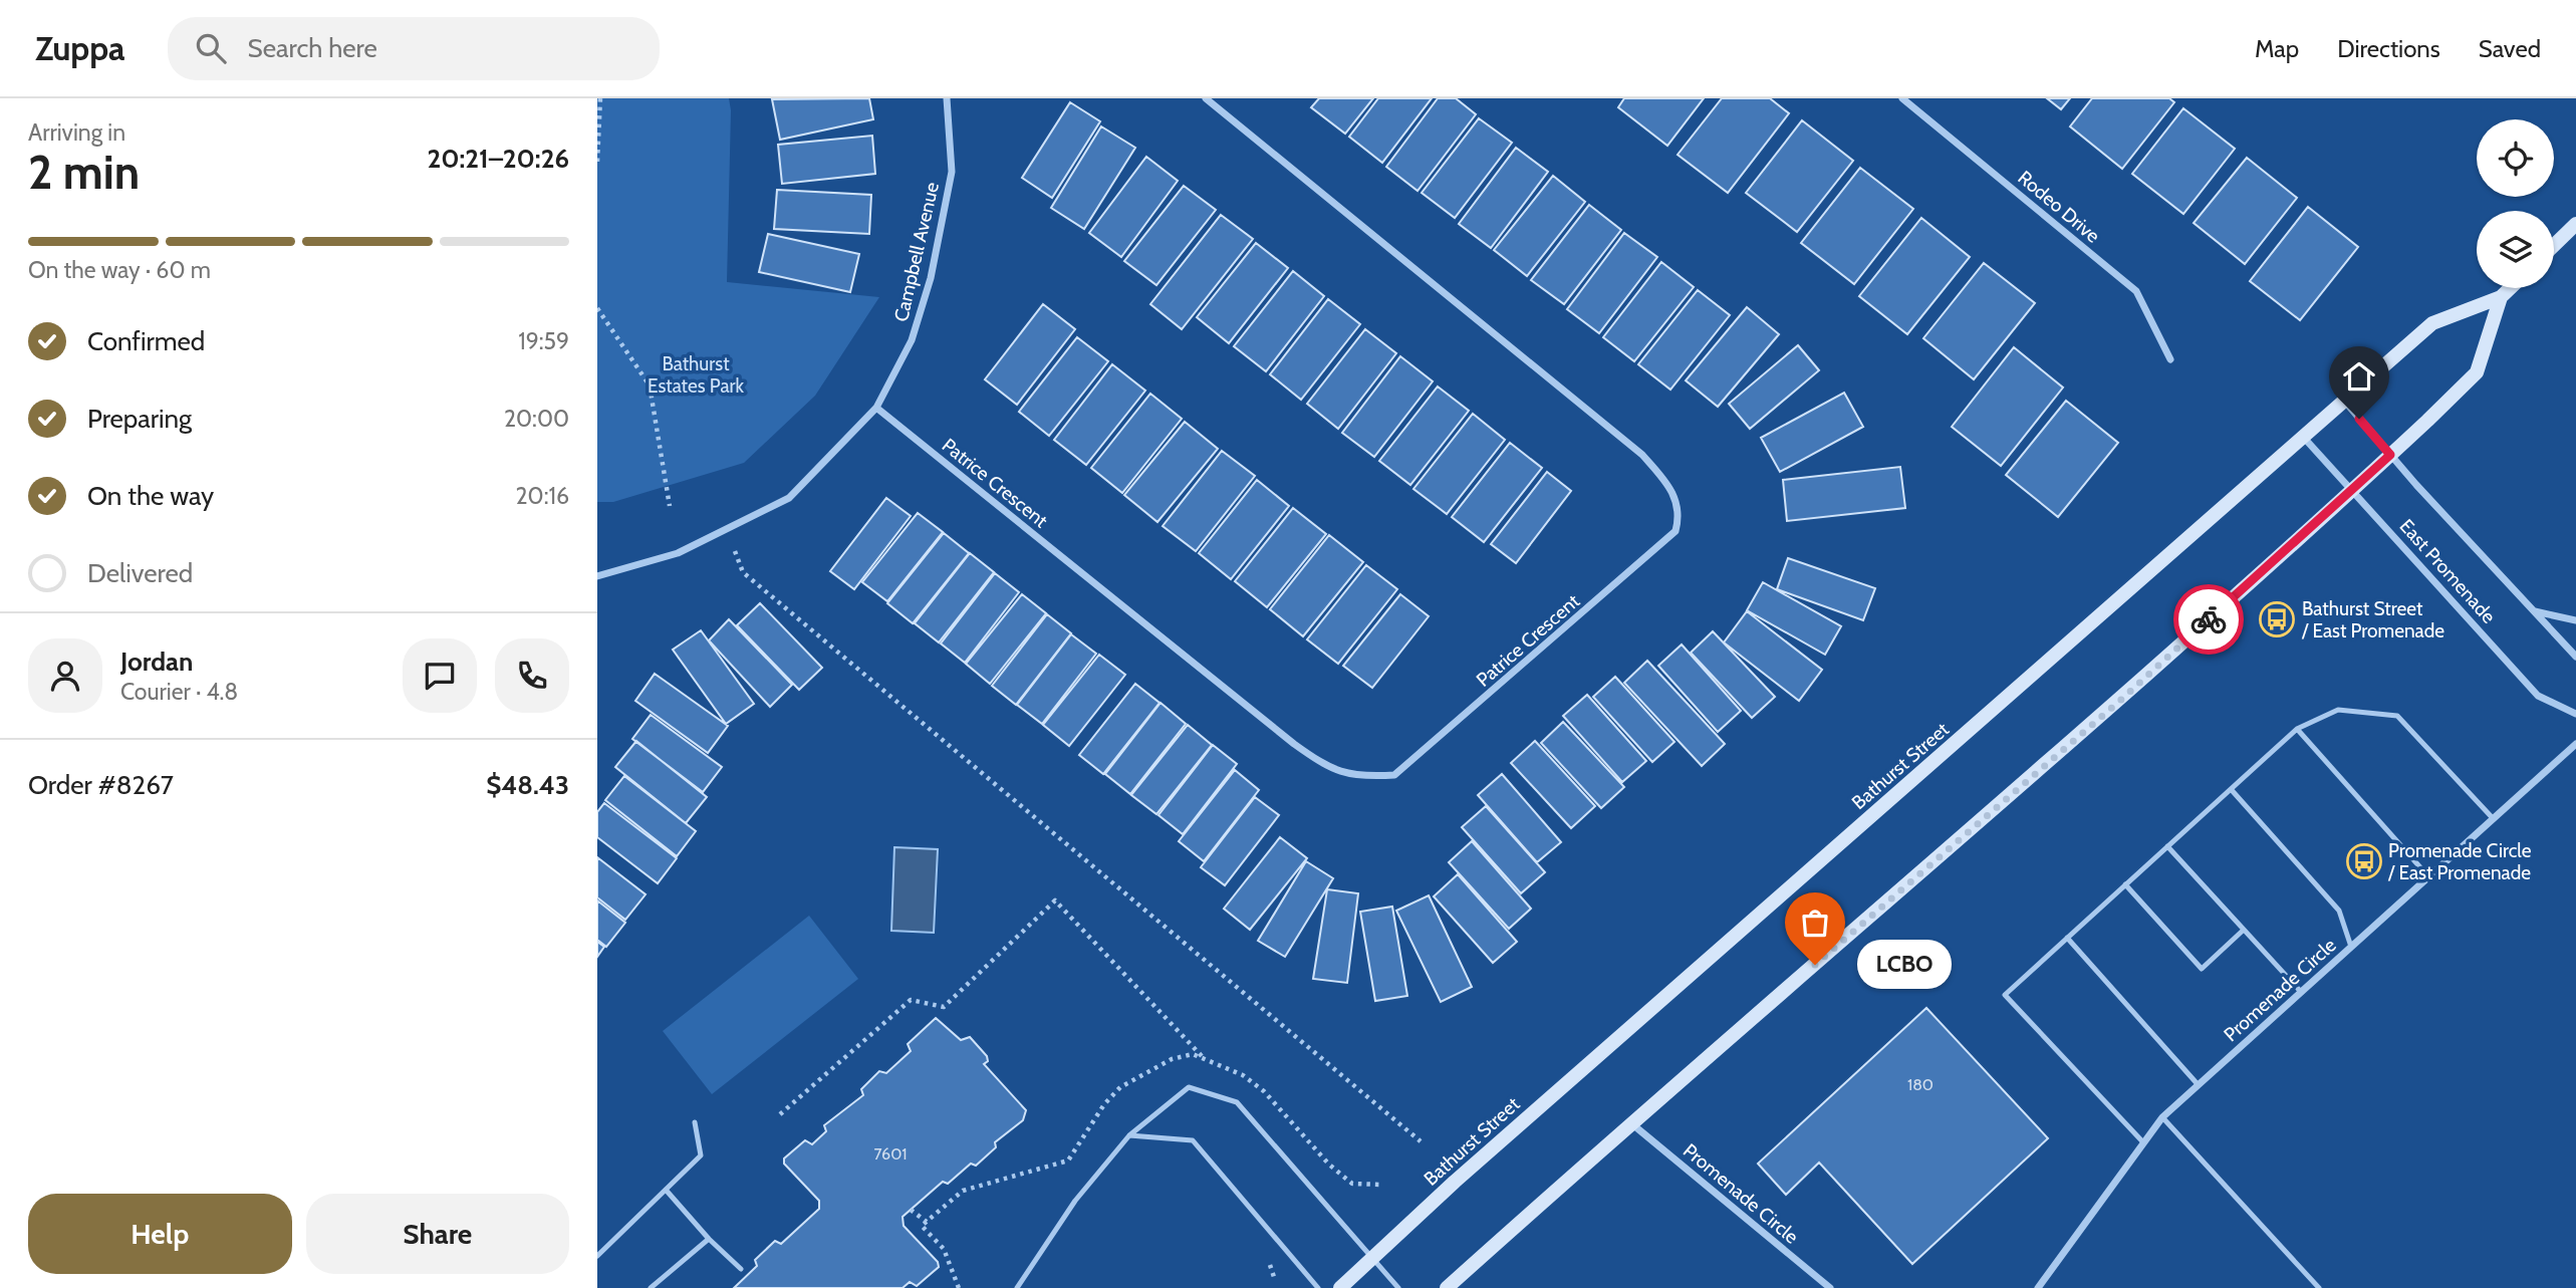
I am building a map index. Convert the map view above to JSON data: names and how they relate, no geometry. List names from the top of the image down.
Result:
{
  "streets": {
    "main road": ["Bathurst Street"],
    "street": [
      "Rodeo Drive",
      "Campbell Avenue",
      "Patrice Crescent",
      "East Promenade",
      "Promenade Circle"
    ]
  },
  "crossings": [
    ["Campbell Avenue", "Patrice Crescent"],
    ["East Promenade", "Bathurst Street"],
    ["Bathurst Street", "Promenade Circle"]
  ],
  "parks": ["Bathurst Estates Park"],
  "places": {
    "bus stop": ["Bathurst Street / East Promenade", "Promenade Circle / East Promenade"],
    "other": ["LCBO"]
  },
  "house_numbers": ["180", "7601"],
  "page": {
    "header": "Zuppa",
    "search": "Search here",
    "nav": ["Map", "Directions", "Saved"],
    "heading": ["2 min", "Arriving in", "20:21–20:26"],
    "panel": [
      "Jordan",
      "Courier · 4.8",
      "Order #8267",
      "$48.43"
    ],
    "bar": "On the way · 60 m",
    "list": [
      ["Confirmed", "19:59"],
      ["Preparing", "20:00"],
      ["On the way", "20:16"],
      "Delivered"
    ],
    "bubble": "LCBO",
    "buttons": ["Help", "Share"]
  }
}
